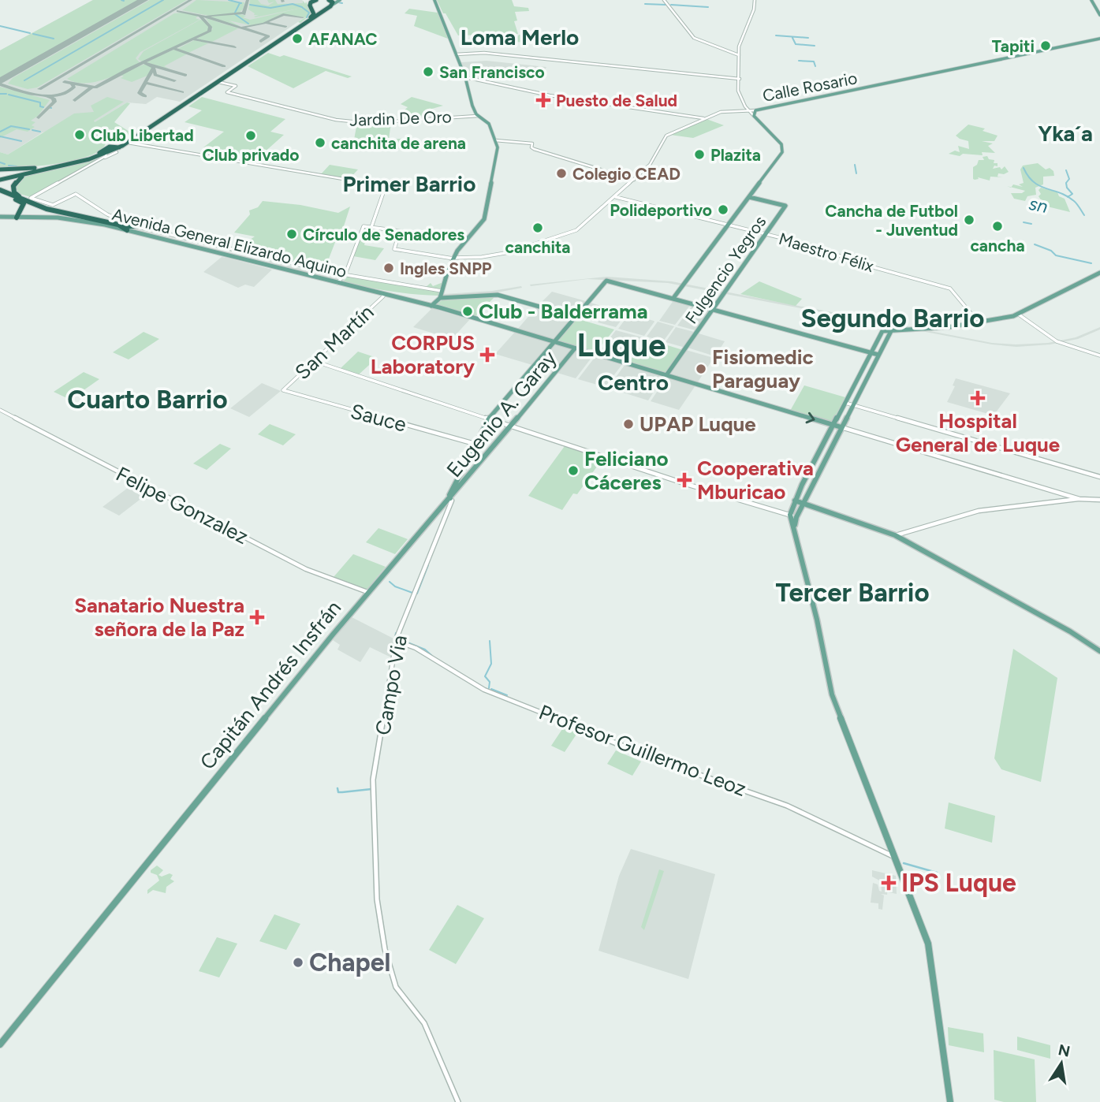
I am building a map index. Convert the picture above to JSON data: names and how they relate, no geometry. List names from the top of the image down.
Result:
{
  "streets": {
    "main road": [
      "Calle Rosario",
      "Avenida General Elizardo Aquino",
      "Fulgencio Yegros",
      "Eugenio A. Garay",
      "Capitán Andrés Insfrán"
    ],
    "street": [
      "Jardin De Oro",
      "Maestro Félix",
      "San Martín",
      "Sauce",
      "Felipe Gonzalez",
      "Campo Via",
      "Profesor Guillermo Leoz"
    ]
  },
  "crossings": [
    ["Calle Rosario", "Maestro Félix"],
    ["Calle Rosario", "Fulgencio Yegros"],
    ["Calle Rosario", "Capitán Andrés Insfrán"],
    ["Avenida General Elizardo Aquino", "Fulgencio Yegros"],
    ["Avenida General Elizardo Aquino", "San Martín"],
    ["Avenida General Elizardo Aquino", "Eugenio A. Garay"],
    ["Avenida General Elizardo Aquino", "Capitán Andrés Insfrán"],
    ["Maestro Félix", "Fulgencio Yegros"],
    ["San Martín", "Sauce"],
    ["Eugenio A. Garay", "Capitán Andrés Insfrán"],
    ["Eugenio A. Garay", "Campo Via"],
    ["Sauce", "Capitán Andrés Insfrán"],
    ["Felipe Gonzalez", "Capitán Andrés Insfrán"],
    ["Capitán Andrés Insfrán", "Campo Via"],
    ["Campo Via", "Profesor Guillermo Leoz"]
  ],
  "districts": [
    "Loma Merlo",
    "Yka´a",
    "Primer Barrio",
    "Segundo Barrio",
    "Luque",
    "Centro",
    "Cuarto Barrio",
    "Tercer Barrio"
  ],
  "water": ["sn"],
  "places": {
    "other": [
      "AFANAC",
      "Tapiti",
      "San Francisco",
      "Club Libertad",
      "Club privado",
      "canchita de arena",
      "Plazita",
      "Colegio CEAD",
      "Polideportivo",
      "Cancha de Futbol - Juventud",
      "cancha",
      "canchita",
      "Círculo de Senadores",
      "Ingles SNPP",
      "Club - Balderrama",
      "Fisiomedic Paraguay",
      "UPAP Luque",
      "Feliciano Cáceres",
      "Chapel"
    ],
    "health": [
      "Puesto de Salud",
      "CORPUS Laboratory",
      "Hospital General de Luque",
      "Cooperativa Mburicao",
      "Sanatario Nuestra señora de la Paz",
      "IPS Luque"
    ]
  },
  "north": "top"
}
